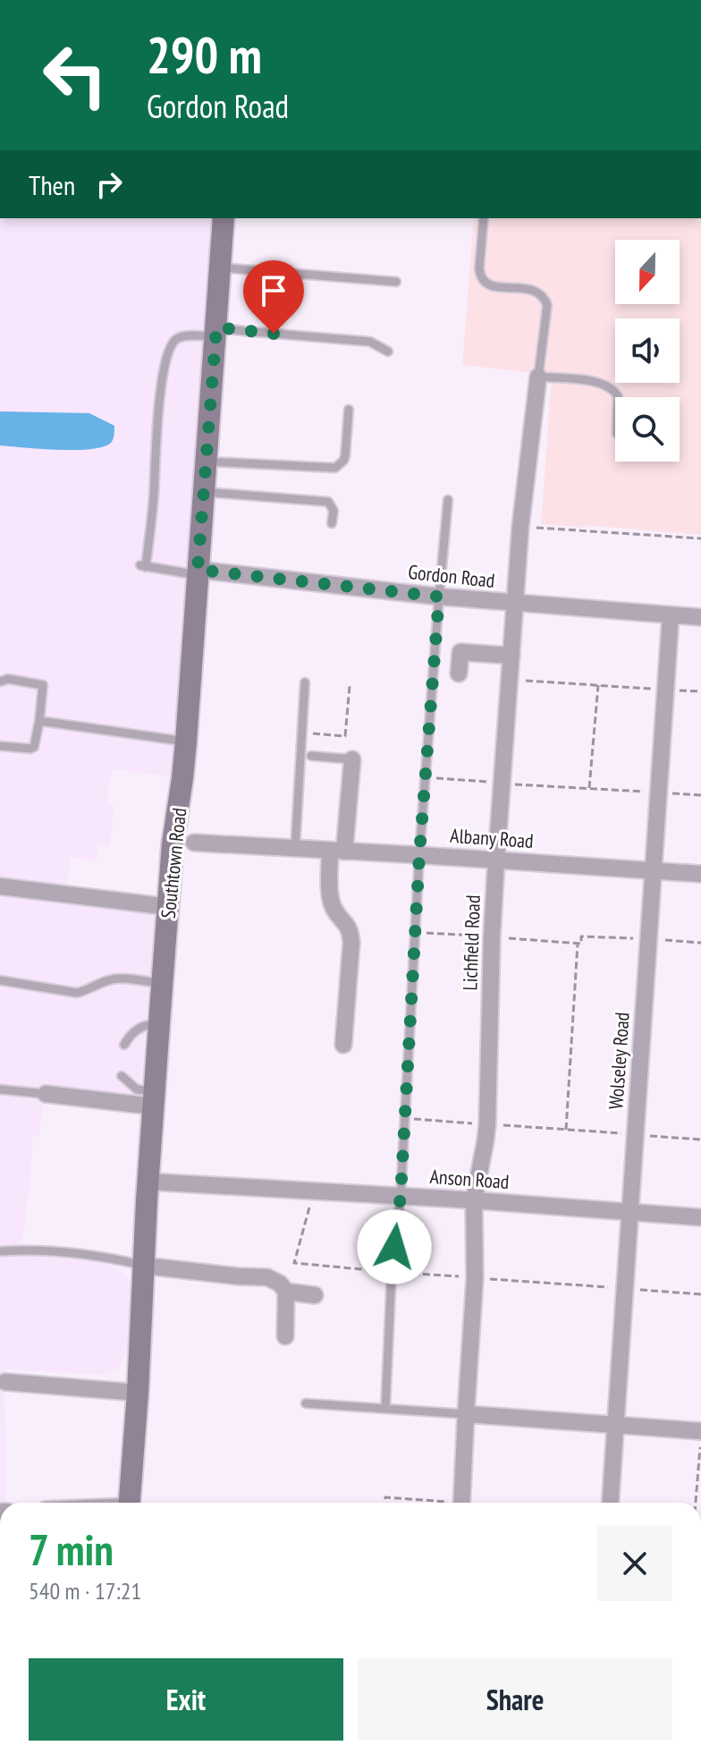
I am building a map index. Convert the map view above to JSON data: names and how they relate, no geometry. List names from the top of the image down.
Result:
{
  "streets": {
    "street": [
      "Gordon Road",
      "Albany Road",
      "Southtown Road",
      "Lichfield Road",
      "Wolseley Road",
      "Anson Road"
    ]
  },
  "crossings": [
    ["Gordon Road", "Southtown Road"],
    ["Gordon Road", "Lichfield Road"],
    ["Gordon Road", "Wolseley Road"],
    ["Albany Road", "Lichfield Road"],
    ["Albany Road", "Wolseley Road"],
    ["Southtown Road", "Anson Road"],
    ["Lichfield Road", "Anson Road"],
    ["Wolseley Road", "Anson Road"]
  ],
  "north": "bottom",
  "page": {
    "turn": ["290 m", "Gordon Road"],
    "then": "Then",
    "heading": ["7 min", "540 m · 17:21"],
    "buttons": ["Exit", "Share"]
  }
}
